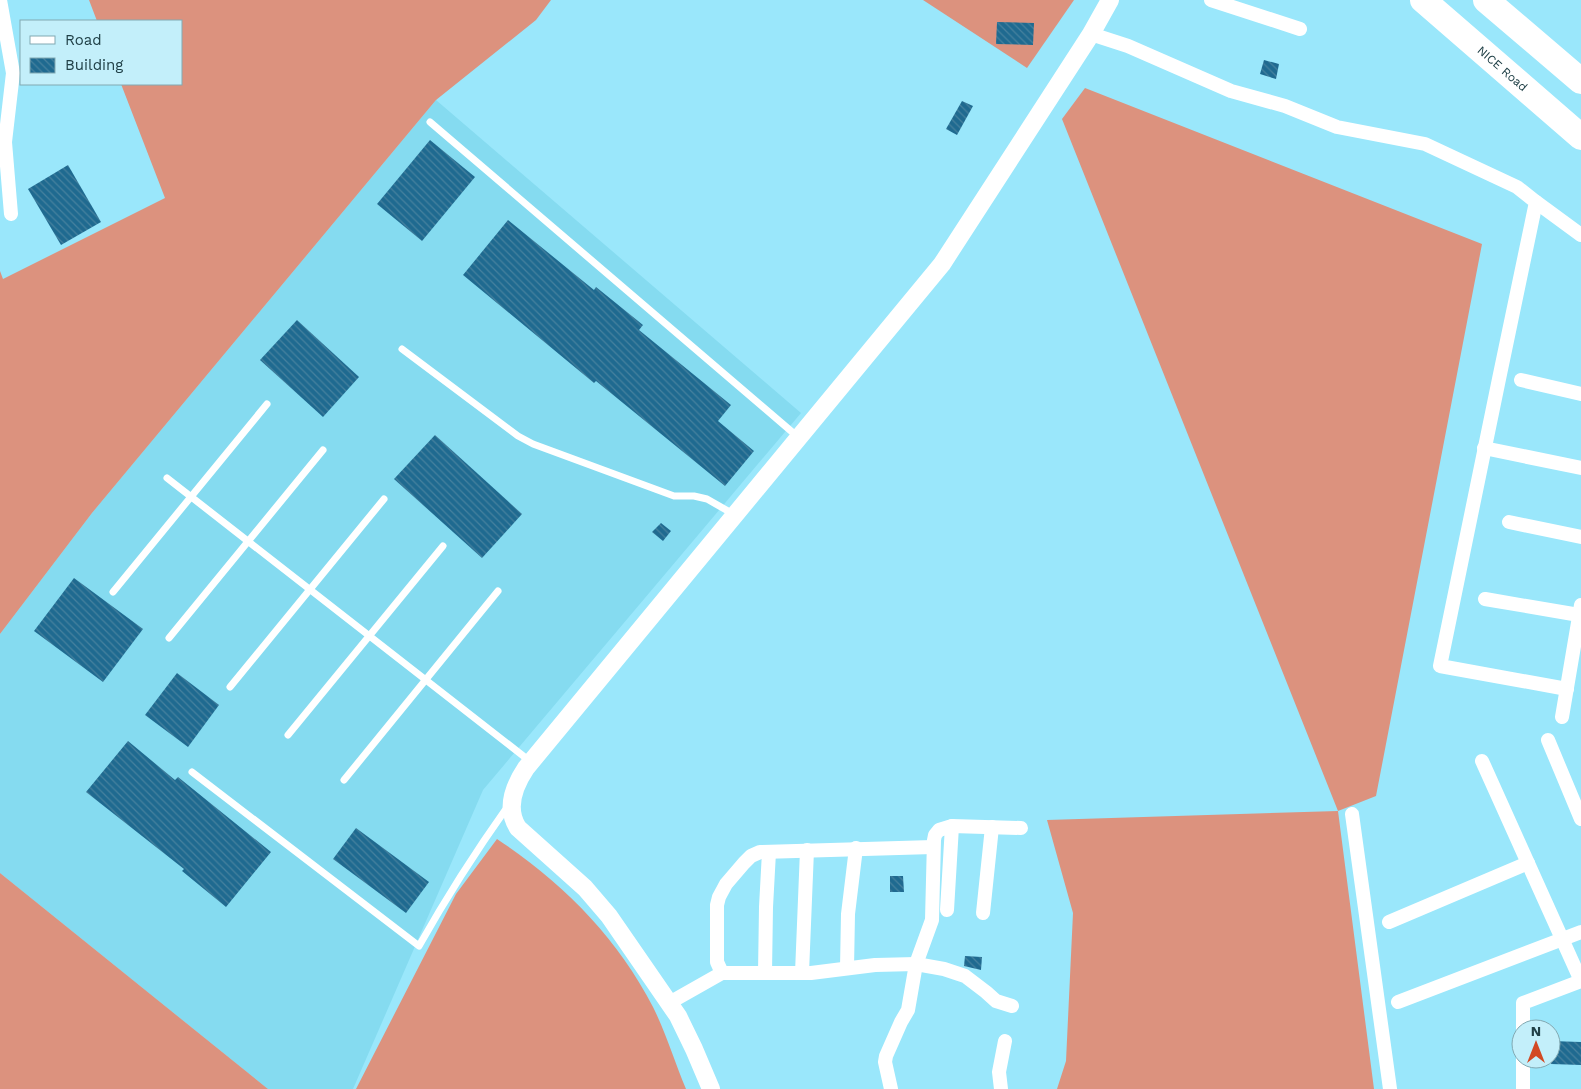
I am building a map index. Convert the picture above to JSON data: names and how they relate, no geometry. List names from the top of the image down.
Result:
{
  "streets": {
    "highway": ["NICE Road"]
  },
  "legend": ["Road", "Building"],
  "north": "top"
}
